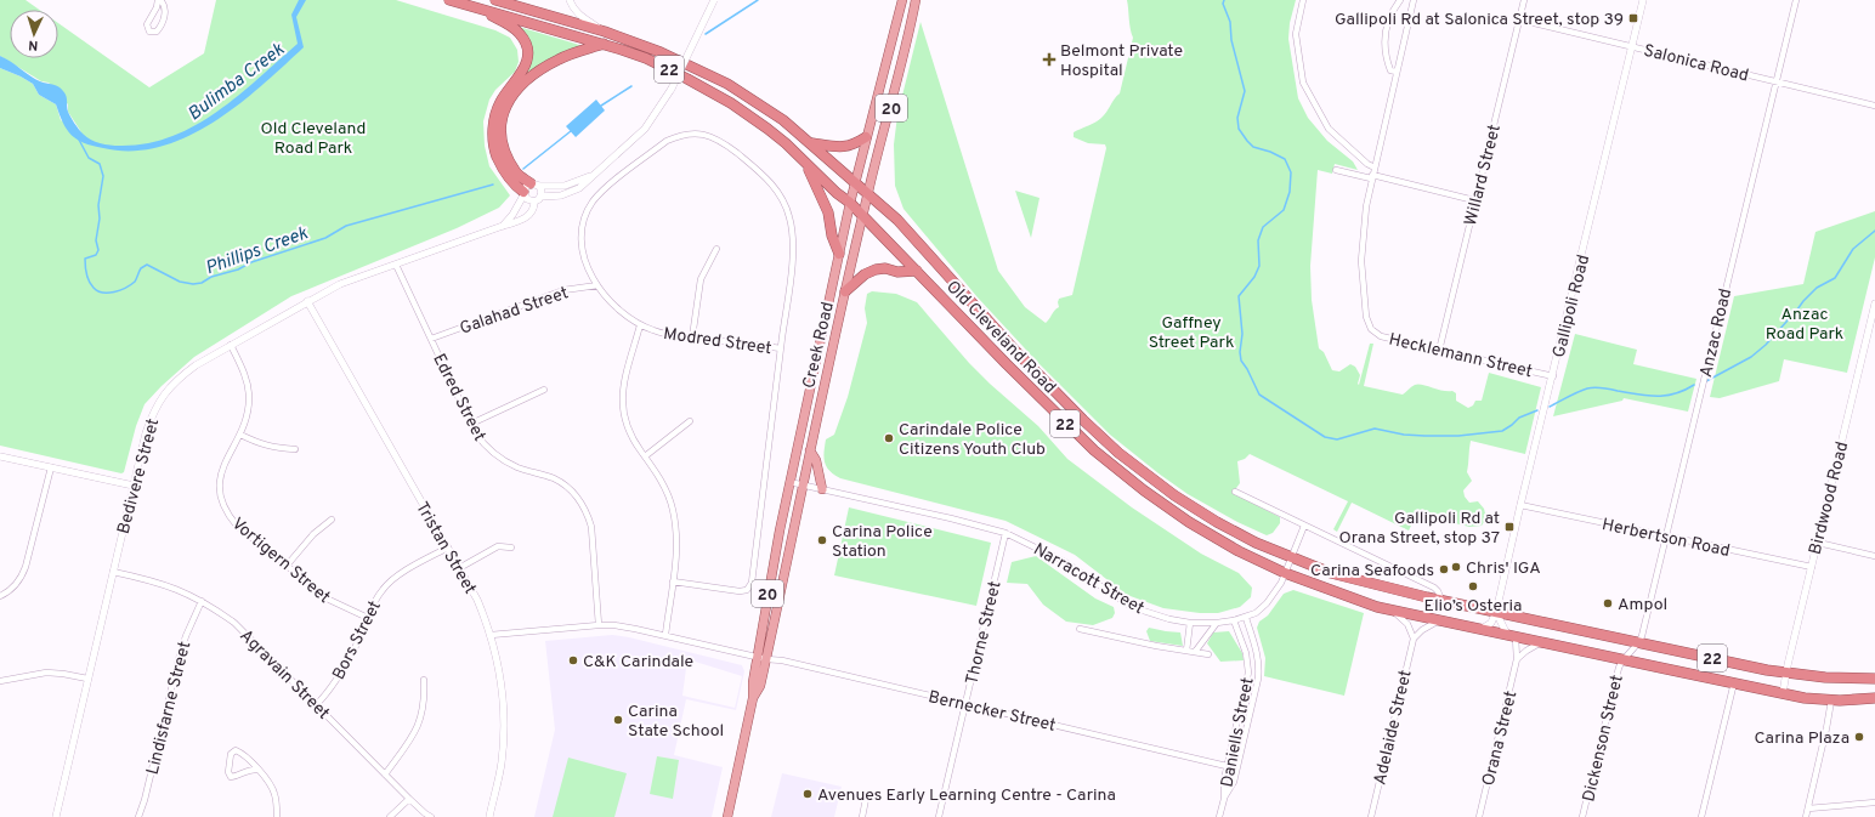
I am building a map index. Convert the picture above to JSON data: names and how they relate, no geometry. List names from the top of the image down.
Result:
{
  "streets": {
    "highway": ["22", "Old Cleveland Road"],
    "main road": ["20", "Creek Road"],
    "street": [
      "Salonica Road",
      "Willard Street",
      "Gallipoli Road",
      "Galahad Street",
      "Anzac Road",
      "Modred Street",
      "Hecklemann Street",
      "Edred Street",
      "Bedivere Street",
      "Birdwood Road",
      "Herbertson Road",
      "Tristan Street",
      "Vortigern Street",
      "Narracott Street",
      "Thorne Street",
      "Bors Street",
      "Agravain Street",
      "Lindisfarne Street",
      "Bernecker Street",
      "Adelaide Street",
      "Daniells Street",
      "Orana Street",
      "Dickenson Street"
    ]
  },
  "crossings": [
    ["Salonica Road", "Willard Street"],
    ["Salonica Road", "Gallipoli Road"],
    ["Salonica Road", "Anzac Road"],
    ["Willard Street", "Hecklemann Street"],
    ["Gallipoli Road", "Old Cleveland Road"],
    ["Gallipoli Road", "Hecklemann Street"],
    ["Gallipoli Road", "Herbertson Road"],
    ["Galahad Street", "Modred Street"],
    ["Galahad Street", "Edred Street"],
    ["Anzac Road", "Old Cleveland Road"],
    ["Anzac Road", "Herbertson Road"],
    ["Anzac Road", "Dickenson Street"],
    ["Old Cleveland Road", "Creek Road"],
    ["Old Cleveland Road", "Birdwood Road"],
    ["Old Cleveland Road", "Orana Street"],
    ["Old Cleveland Road", "Dickenson Street"],
    ["Creek Road", "Narracott Street"],
    ["Creek Road", "Bernecker Street"],
    ["Edred Street", "Bedivere Street"],
    ["Edred Street", "Bernecker Street"],
    ["Bedivere Street", "Tristan Street"],
    ["Bedivere Street", "Vortigern Street"],
    ["Bedivere Street", "Agravain Street"],
    ["Birdwood Road", "Herbertson Road"],
    ["Tristan Street", "Bors Street"],
    ["Tristan Street", "Bernecker Street"],
    ["Vortigern Street", "Bors Street"],
    ["Narracott Street", "Thorne Street"],
    ["Narracott Street", "Daniells Street"],
    ["Thorne Street", "Bernecker Street"],
    ["Bors Street", "Agravain Street"],
    ["Agravain Street", "Lindisfarne Street"],
    ["Bernecker Street", "Daniells Street"]
  ],
  "water": ["Bulimba Creek", "Phillips Creek"],
  "parks": ["Old Cleveland Road Park", "Anzac Road Park", "Gaffney Street Park"],
  "places": {
    "transit": ["Gallipoli Rd at Salonica Street, stop 39", "Gallipoli Rd at Orana Street, stop 37"],
    "health": ["Belmont Private Hospital"],
    "other": [
      "Carindale Police Citizens Youth Club",
      "Carina Police Station",
      "Chris' IGA",
      "Carina Seafoods",
      "Elio’s Osteria",
      "Ampol",
      "C&K Carindale",
      "Carina State School",
      "Carina Plaza",
      "Avenues Early Learning Centre - Carina"
    ]
  },
  "north": "bottom"
}
